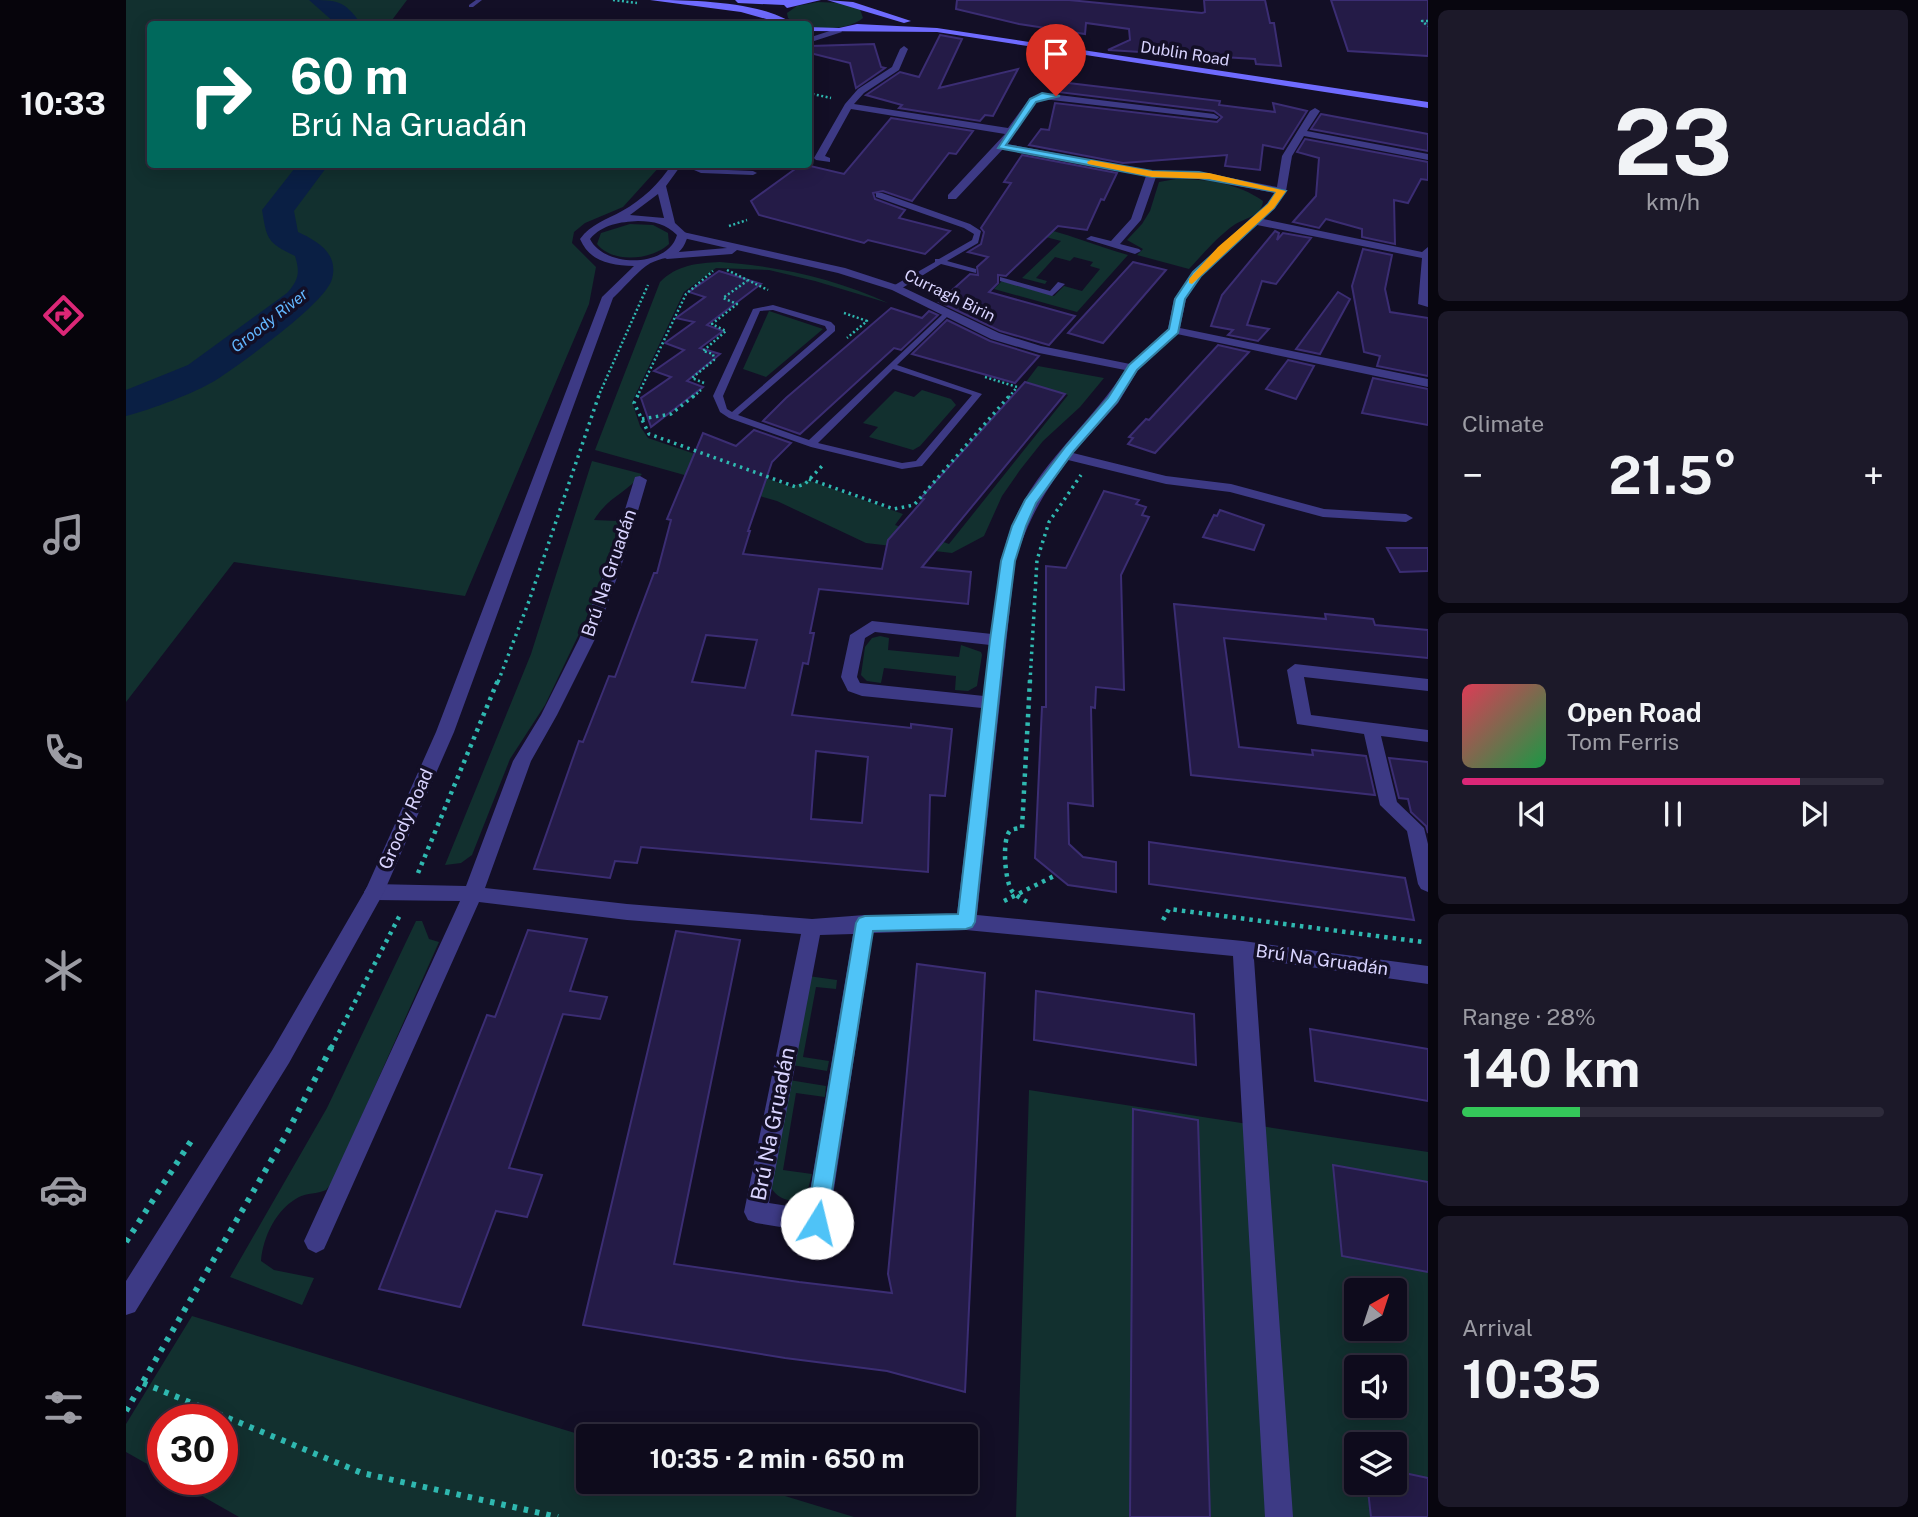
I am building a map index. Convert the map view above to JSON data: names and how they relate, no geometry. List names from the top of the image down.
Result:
{
  "streets": {
    "main road": ["Dublin Road"],
    "street": ["Curragh Birin", "Brú Na Gruadán", "Groody Road"]
  },
  "crossings": [
    ["Brú Na Gruadán", "Groody Road"]
  ],
  "water": ["Groody River"],
  "north": "top right",
  "page": {
    "tabs": "10:33",
    "tile": [
      ["23", "km/h"],
      "Climate",
      ["Range · 28%", "140 km"],
      ["Arrival", "10:35"]
    ],
    "turn": ["60 m", "Brú Na Gruadán"],
    "heat": ["−", "21.5°", "+"],
    "song": ["Open Road", "Tom Ferris"],
    "limit": "30",
    "trip": "10:35 · 2 min · 650 m"
  }
}
